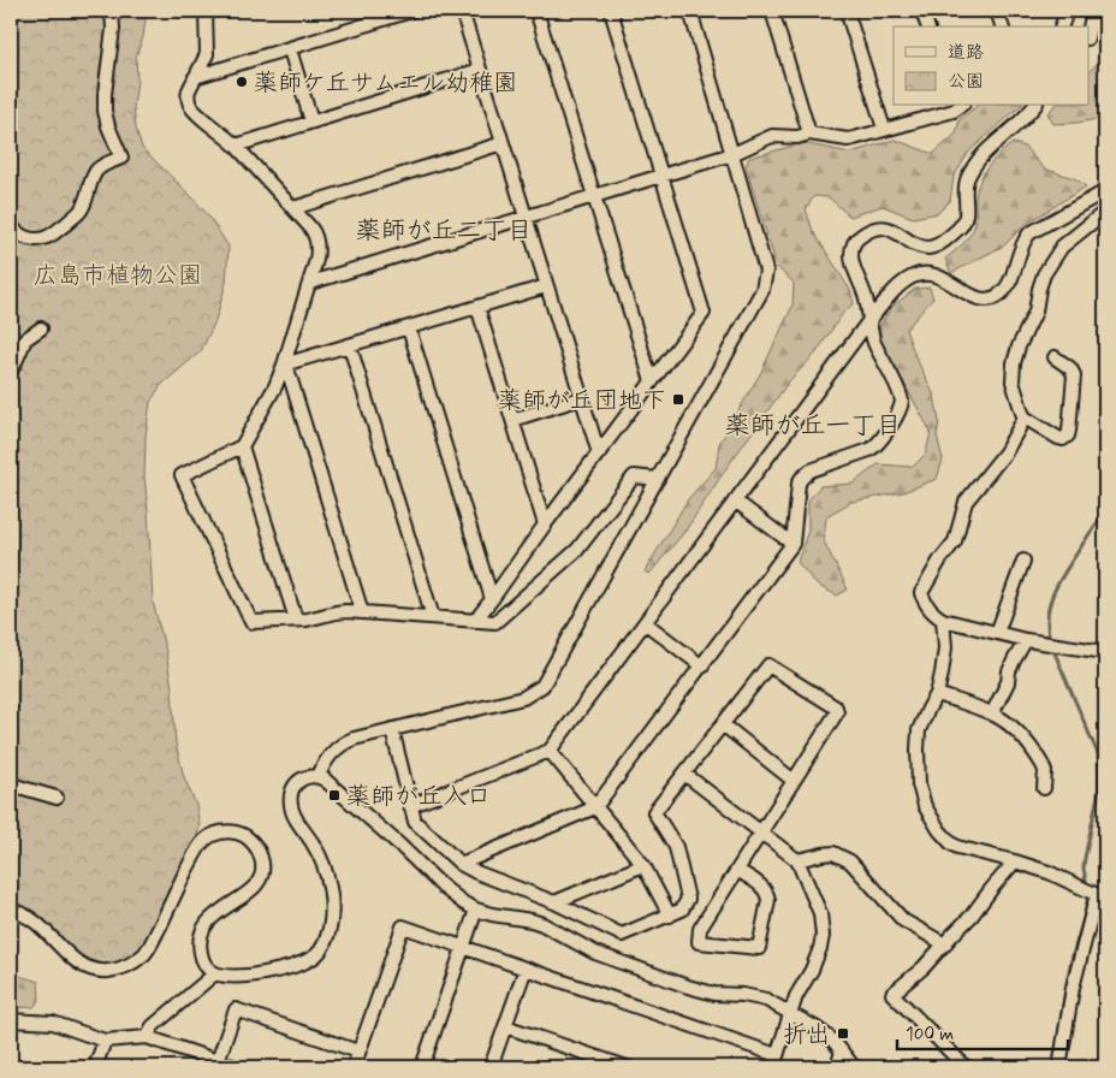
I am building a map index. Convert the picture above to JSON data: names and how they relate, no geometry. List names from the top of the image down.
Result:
{
  "districts": ["薬師が丘二丁目", "薬師が丘一丁目"],
  "parks": ["広島市植物公園"],
  "places": {
    "other": ["薬師ケ丘サムエル幼稚園"],
    "transit": ["薬師が丘団地下", "薬師が丘入口", "折出"]
  },
  "legend": ["道路", "公園"],
  "scale_bar": "100 m"
}
